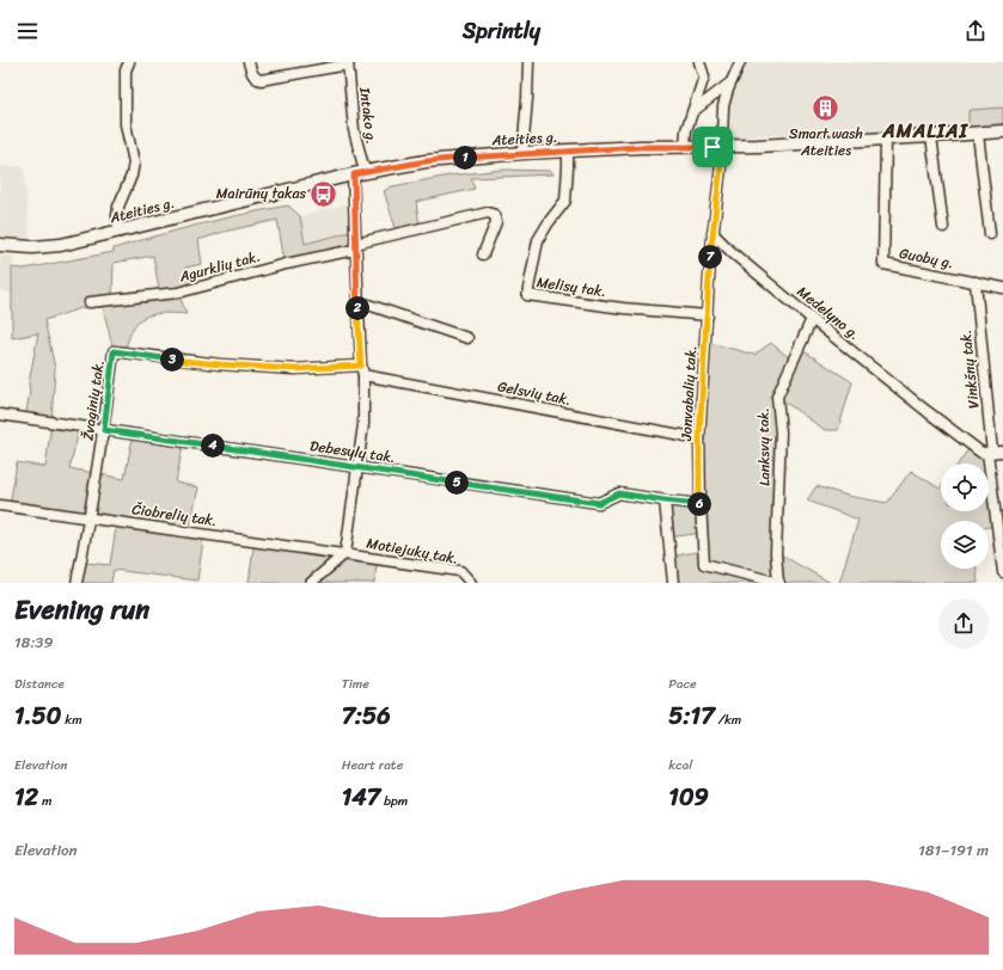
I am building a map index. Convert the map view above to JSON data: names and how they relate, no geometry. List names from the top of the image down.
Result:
{
  "streets": {
    "street": [
      "Intako g.",
      "Ateities g.",
      "Guobų g.",
      "Agurklių tak.",
      "Melisų tak.",
      "Medelyno g.",
      "Vinkšnų tak.",
      "Gelsvių tak.",
      "Jonvabalių tak.",
      "Žvaginių tak.",
      "Lanksvų tak.",
      "Debesylų tak.",
      "Čiobrelių tak.",
      "Motiejukų tak."
    ]
  },
  "crossings": [
    ["Intako g.", "Ateities g."],
    ["Intako g.", "Agurklių tak."],
    ["Intako g.", "Gelsvių tak."],
    ["Intako g.", "Žvaginių tak."],
    ["Intako g.", "Debesylų tak."],
    ["Intako g.", "Čiobrelių tak."],
    ["Intako g.", "Motiejukų tak."],
    ["Ateities g.", "Guobų g."],
    ["Ateities g.", "Melisų tak."],
    ["Guobų g.", "Vinkšnų tak."],
    ["Melisų tak.", "Jonvabalių tak."],
    ["Medelyno g.", "Vinkšnų tak."],
    ["Medelyno g.", "Jonvabalių tak."],
    ["Medelyno g.", "Lanksvų tak."],
    ["Gelsvių tak.", "Jonvabalių tak."],
    ["Gelsvių tak.", "Žvaginių tak."],
    ["Jonvabalių tak.", "Lanksvų tak."],
    ["Jonvabalių tak.", "Debesylų tak."],
    ["Žvaginių tak.", "Debesylų tak."],
    ["Žvaginių tak.", "Čiobrelių tak."],
    ["Čiobrelių tak.", "Motiejukų tak."]
  ],
  "districts": ["AMALIAI"],
  "places": {
    "building": ["Smart wash Ateities"],
    "bus stop": ["Mairūnų takas"]
  },
  "page": {
    "header": "Sprintly",
    "pins": [
      "1",
      "7",
      "2",
      "3",
      "4",
      "5",
      "6"
    ],
    "heading": ["Evening run", "18:39"],
    "stats": [
      ["Distance", "1.50 km"],
      ["Time", "7:56"],
      ["Pace", "5:17 /km"],
      ["Elevation", "12 m"],
      ["Heart rate", "147 bpm"],
      ["kcal", "109"]
    ],
    "chart": ["Elevation", "181–191 m"]
  }
}
